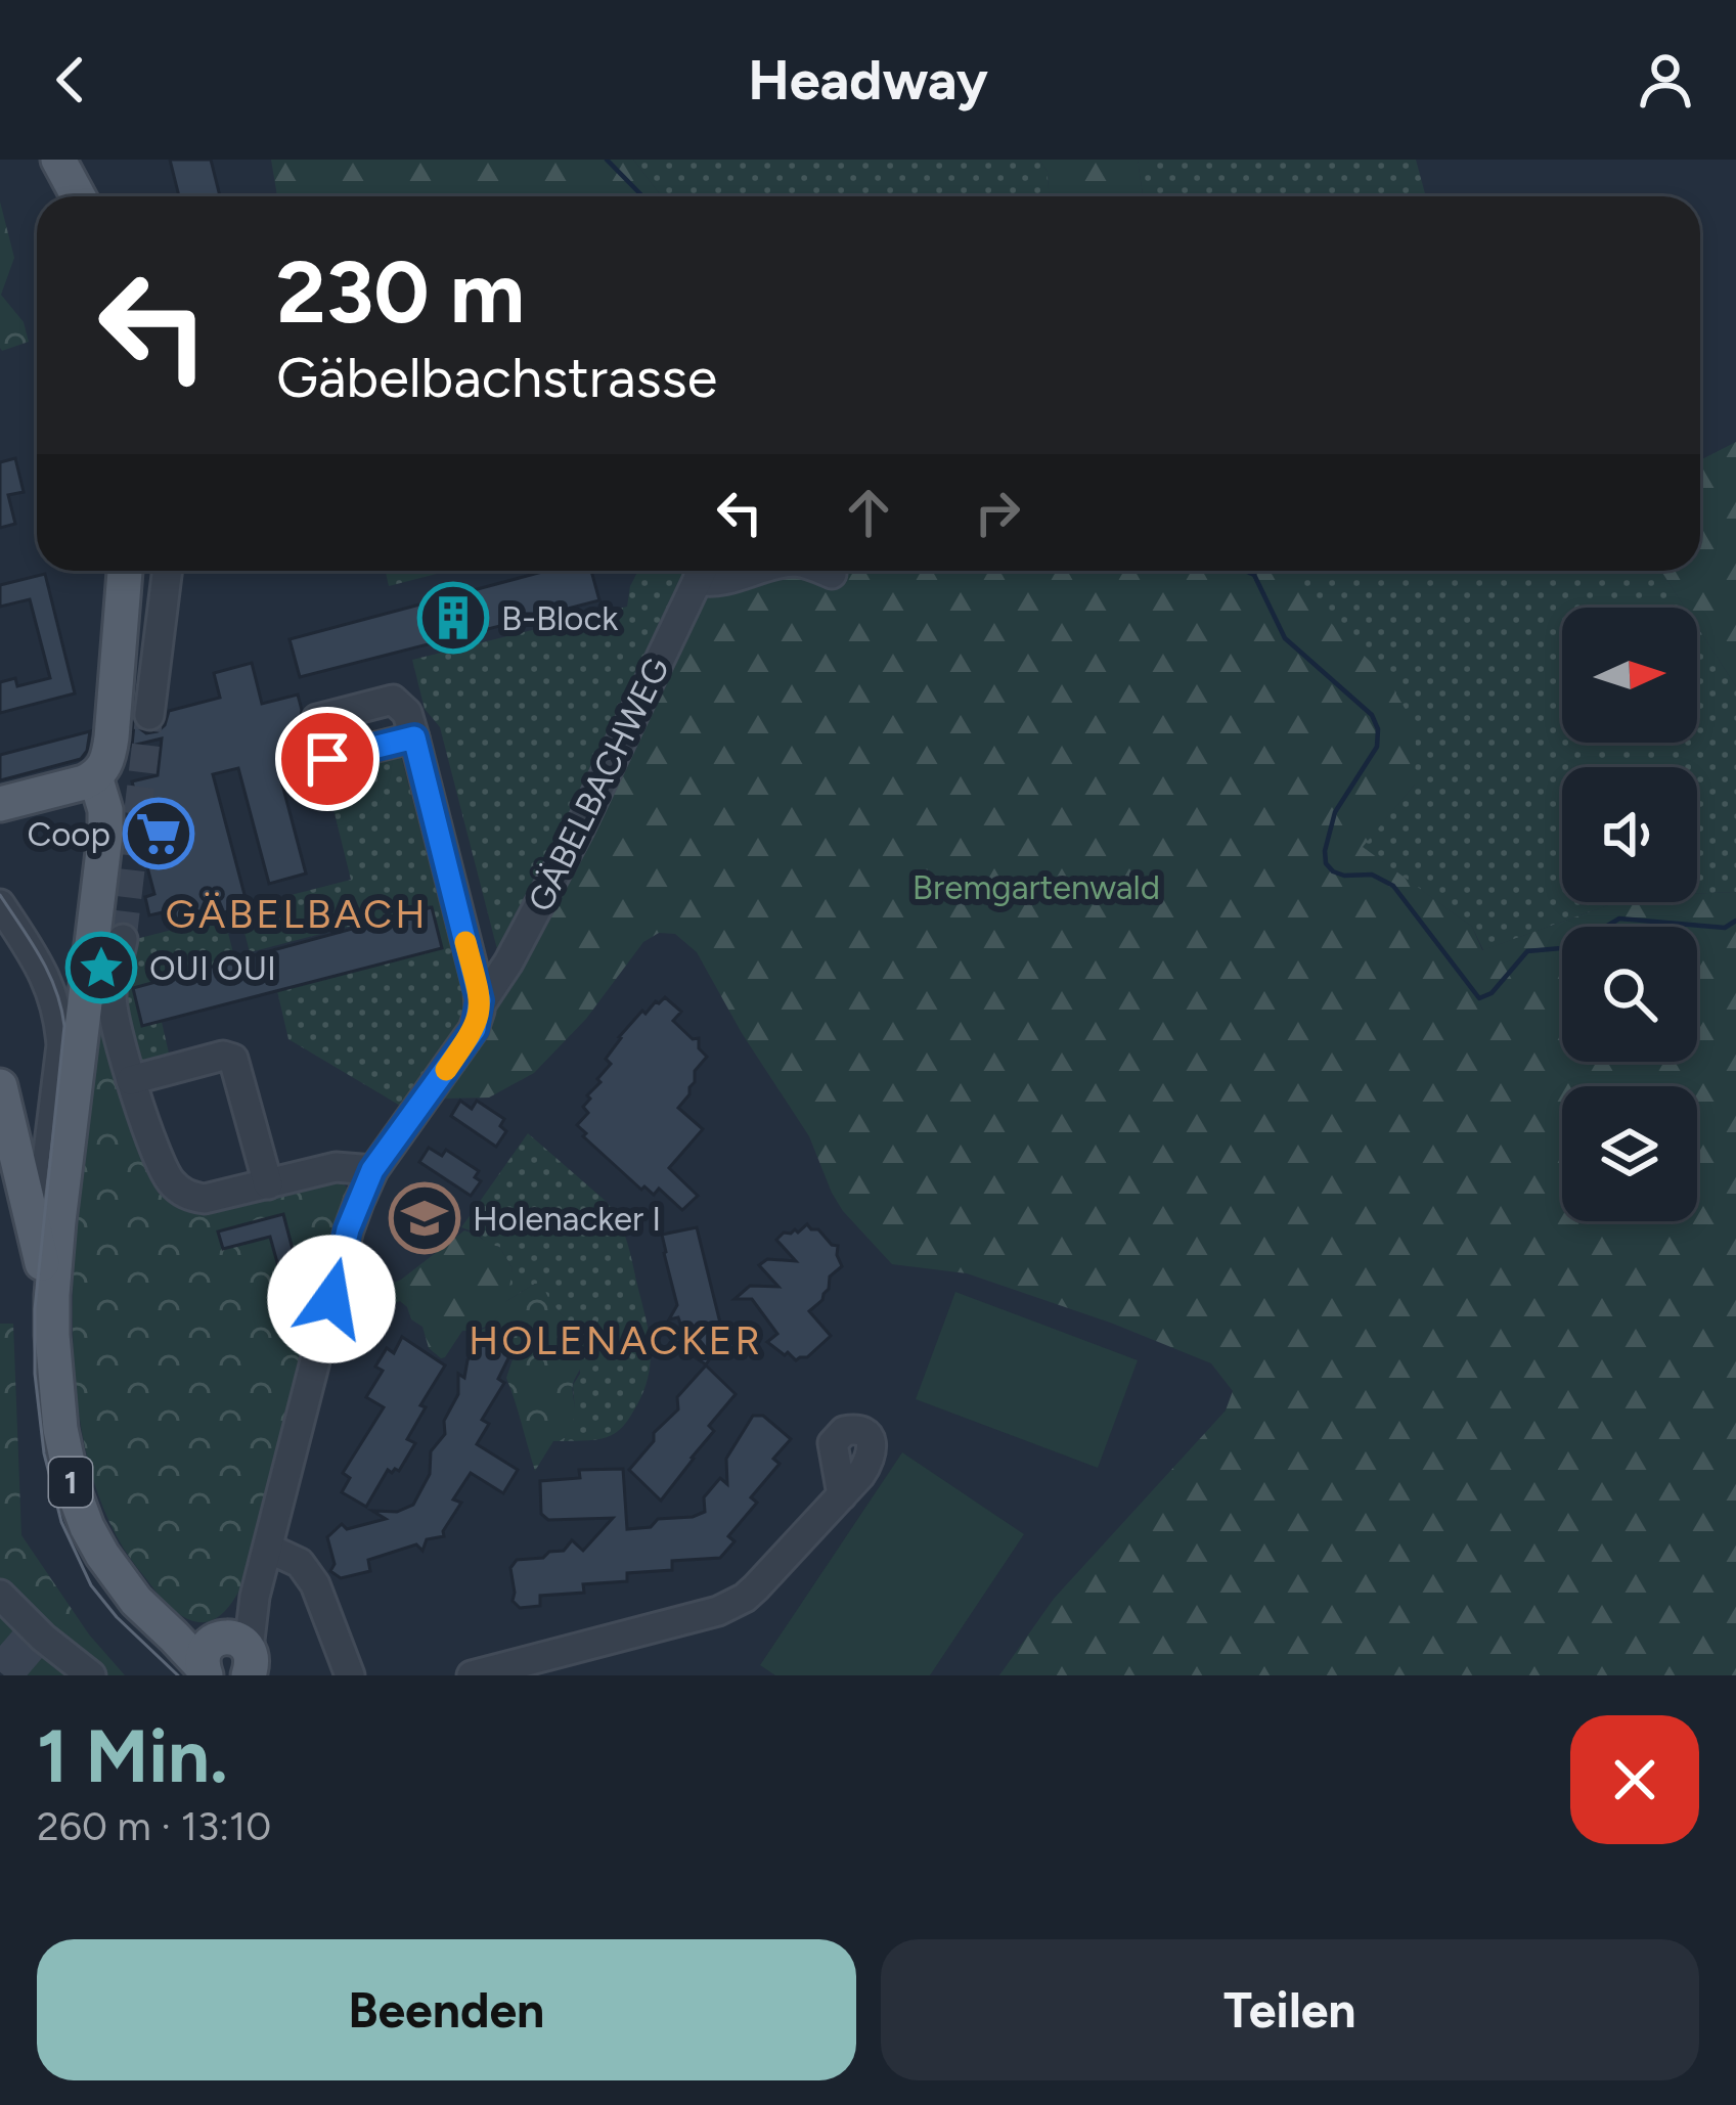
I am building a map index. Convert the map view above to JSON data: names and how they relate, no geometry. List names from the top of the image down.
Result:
{
  "streets": {
    "main road": ["1"],
    "street": ["GÄBELBACHWEG"]
  },
  "crossings": [
    ["GÄBELBACHWEG", "1"]
  ],
  "districts": ["GÄBELBACH", "HOLENACKER"],
  "parks": ["Bremgartenwald"],
  "places": {
    "building": ["B-Block"],
    "supermarket": ["Coop"],
    "place": ["OUI OUI"],
    "school or university": ["Holenacker I"]
  },
  "north": "right",
  "page": {
    "header": "Headway",
    "turn": ["230 m", "Gäbelbachstrasse"],
    "heading": ["1 Min.", "260 m · 13:10"],
    "buttons": ["Beenden", "Teilen"]
  }
}
